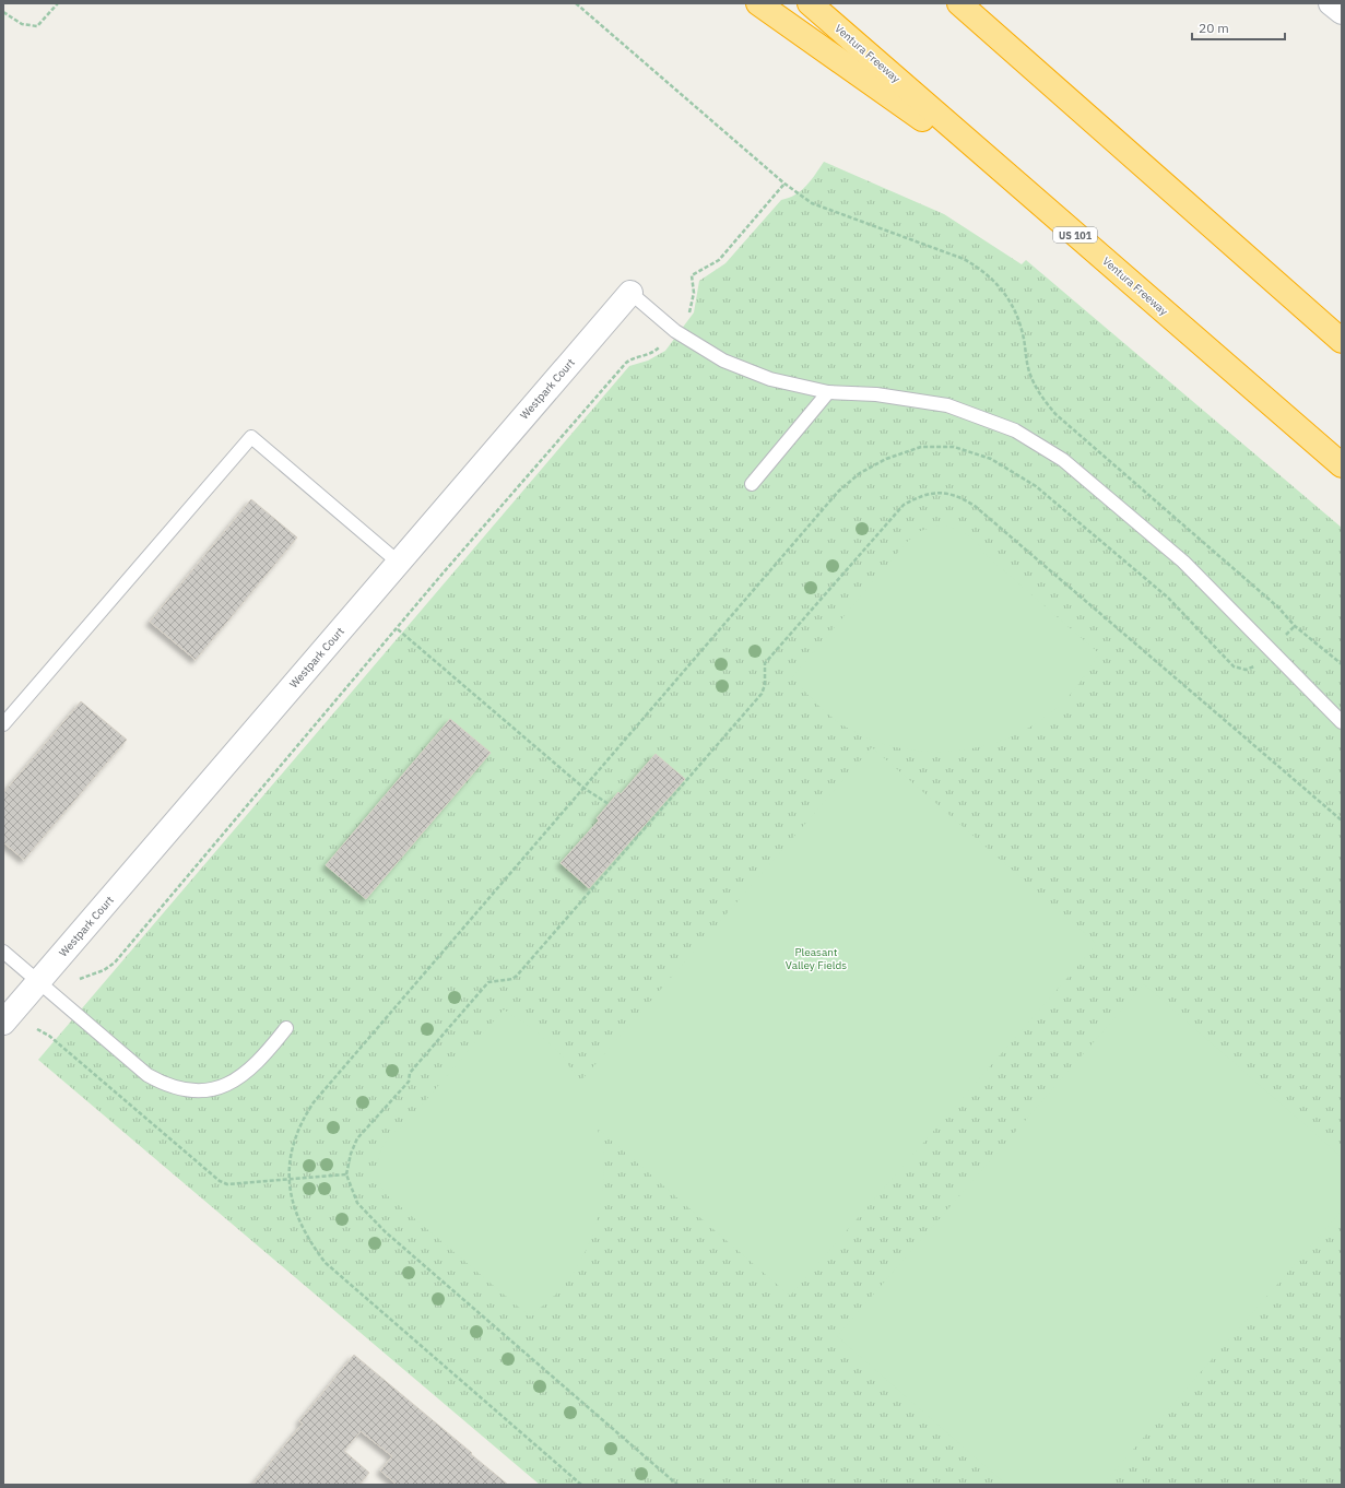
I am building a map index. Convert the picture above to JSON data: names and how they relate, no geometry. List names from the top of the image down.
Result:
{
  "streets": {
    "highway": ["Ventura Freeway", "US 101"],
    "street": ["Westpark Court"]
  },
  "parks": ["Pleasant Valley Fields"],
  "scale_bar": "20 m"
}
